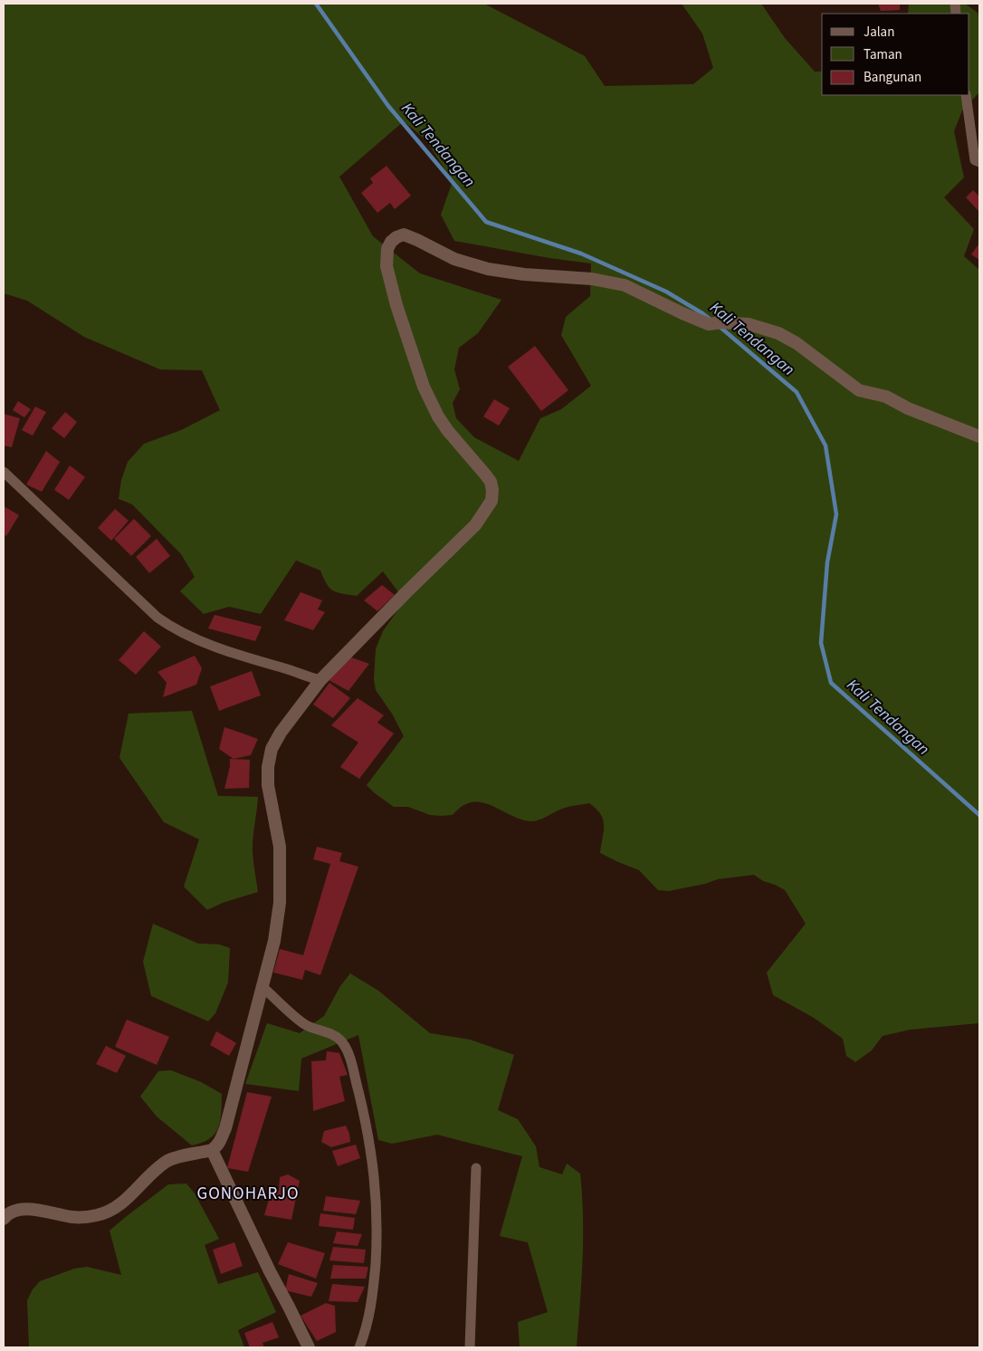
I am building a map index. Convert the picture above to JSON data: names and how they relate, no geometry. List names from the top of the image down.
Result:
{
  "districts": ["GONOHARJO"],
  "water": ["Kali Tendangan"],
  "legend": ["Jalan", "Taman", "Bangunan"]
}
